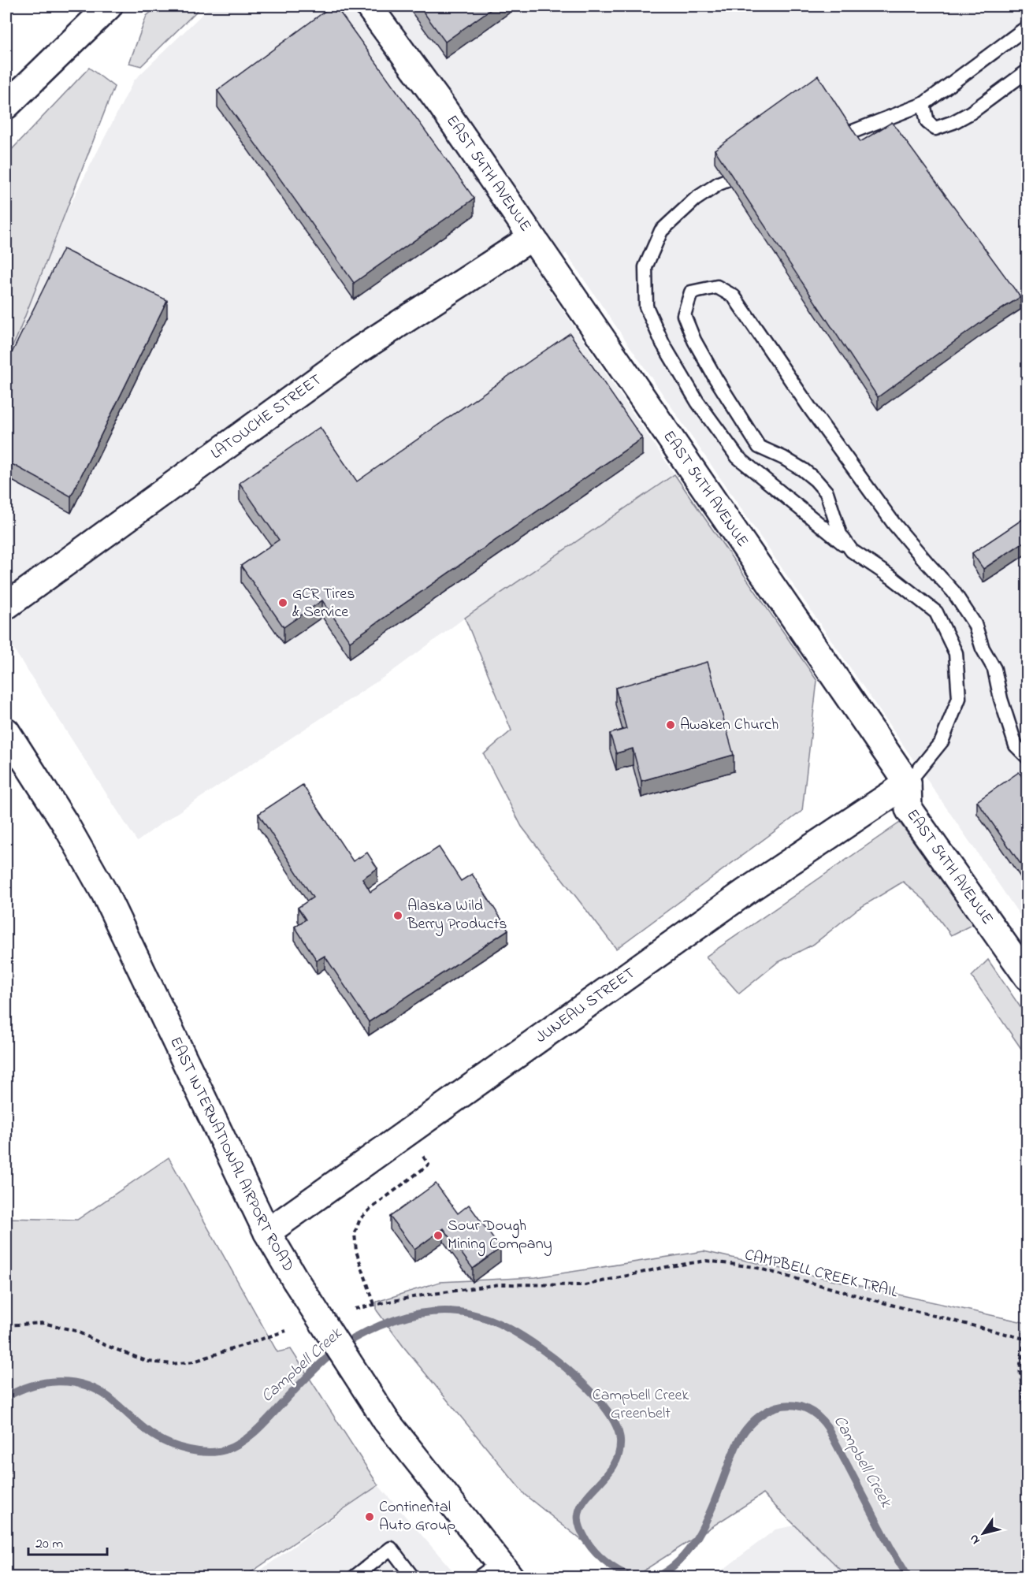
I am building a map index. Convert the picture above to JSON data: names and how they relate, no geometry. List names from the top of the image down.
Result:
{
  "streets": {
    "street": [
      "EAST 54TH AVENUE",
      "LATOUCHE STREET",
      "JUNEAU STREET",
      "EAST INTERNATIONAL AIRPORT ROAD"
    ],
    "path": ["CAMPBELL CREEK TRAIL"]
  },
  "crossings": [
    ["EAST 54TH AVENUE", "LATOUCHE STREET"],
    ["EAST 54TH AVENUE", "JUNEAU STREET"],
    ["JUNEAU STREET", "EAST INTERNATIONAL AIRPORT ROAD"]
  ],
  "water": ["Campbell Creek"],
  "parks": ["Campbell Creek Greenbelt"],
  "places": [
    "GCR Tires & Service",
    "Awaken Church",
    "Alaska Wild Berry Products",
    "Sour Dough Mining Company",
    "Continental Auto Group"
  ],
  "scale_bar": "20 m",
  "north": "bottom left"
}
